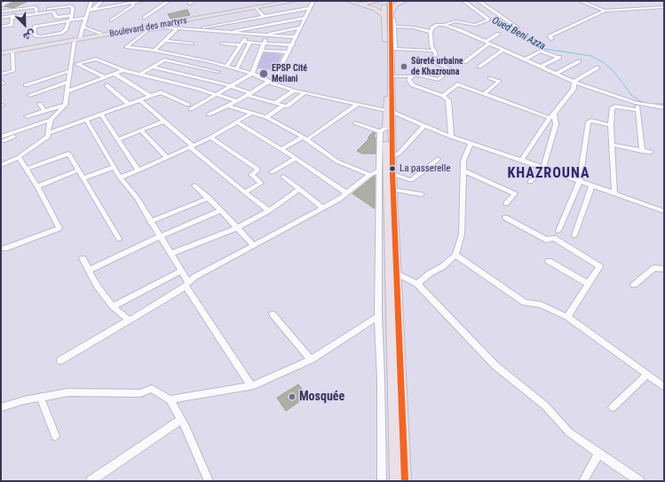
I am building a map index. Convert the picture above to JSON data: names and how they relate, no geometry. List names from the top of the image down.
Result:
{
  "streets": {
    "highway": ["Boulevard des martyrs"]
  },
  "districts": ["KHAZROUNA"],
  "water": ["Oued Beni Azza"],
  "places": [
    "Sûreté urbaine de Khazrouna",
    "EPSP Cité Meliani",
    "La passerelle",
    "Mosquée"
  ],
  "north": "bottom right"
}
